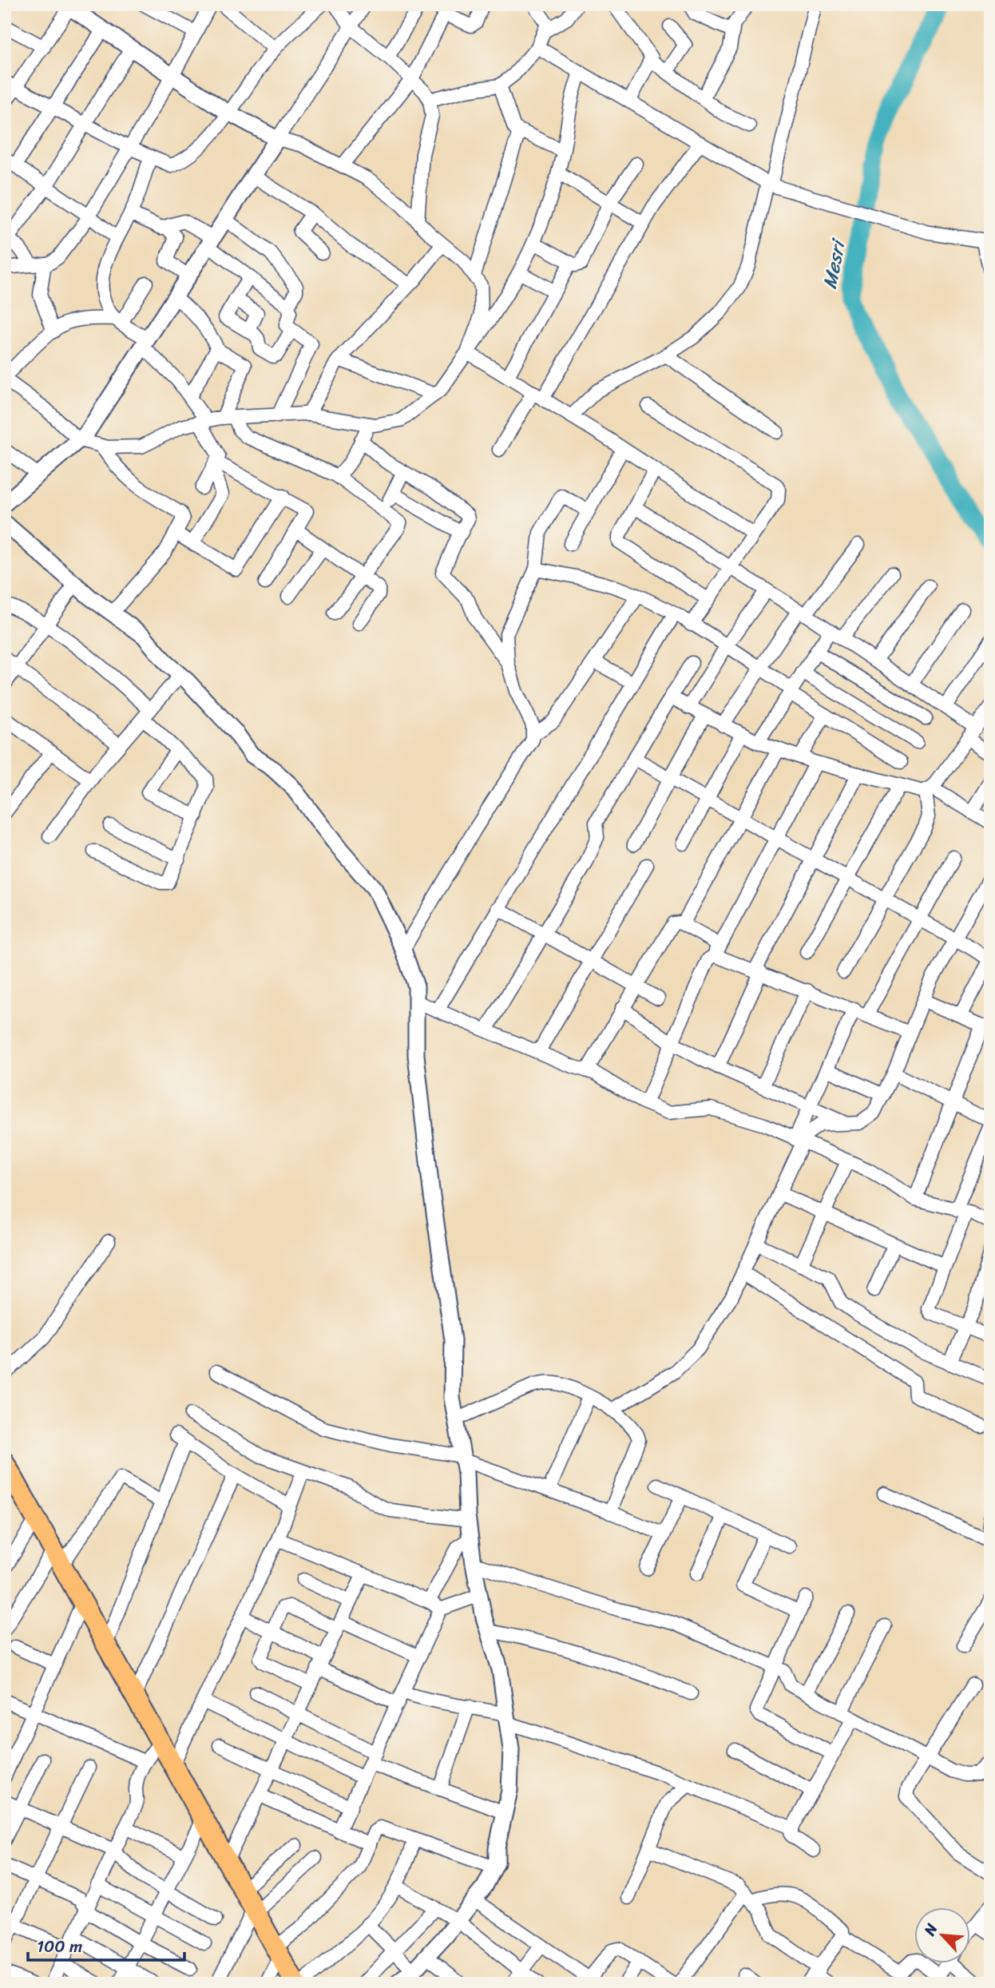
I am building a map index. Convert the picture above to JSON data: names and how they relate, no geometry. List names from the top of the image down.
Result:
{
  "water": ["Mesri"],
  "scale_bar": "100 m",
  "north": "top left"
}
